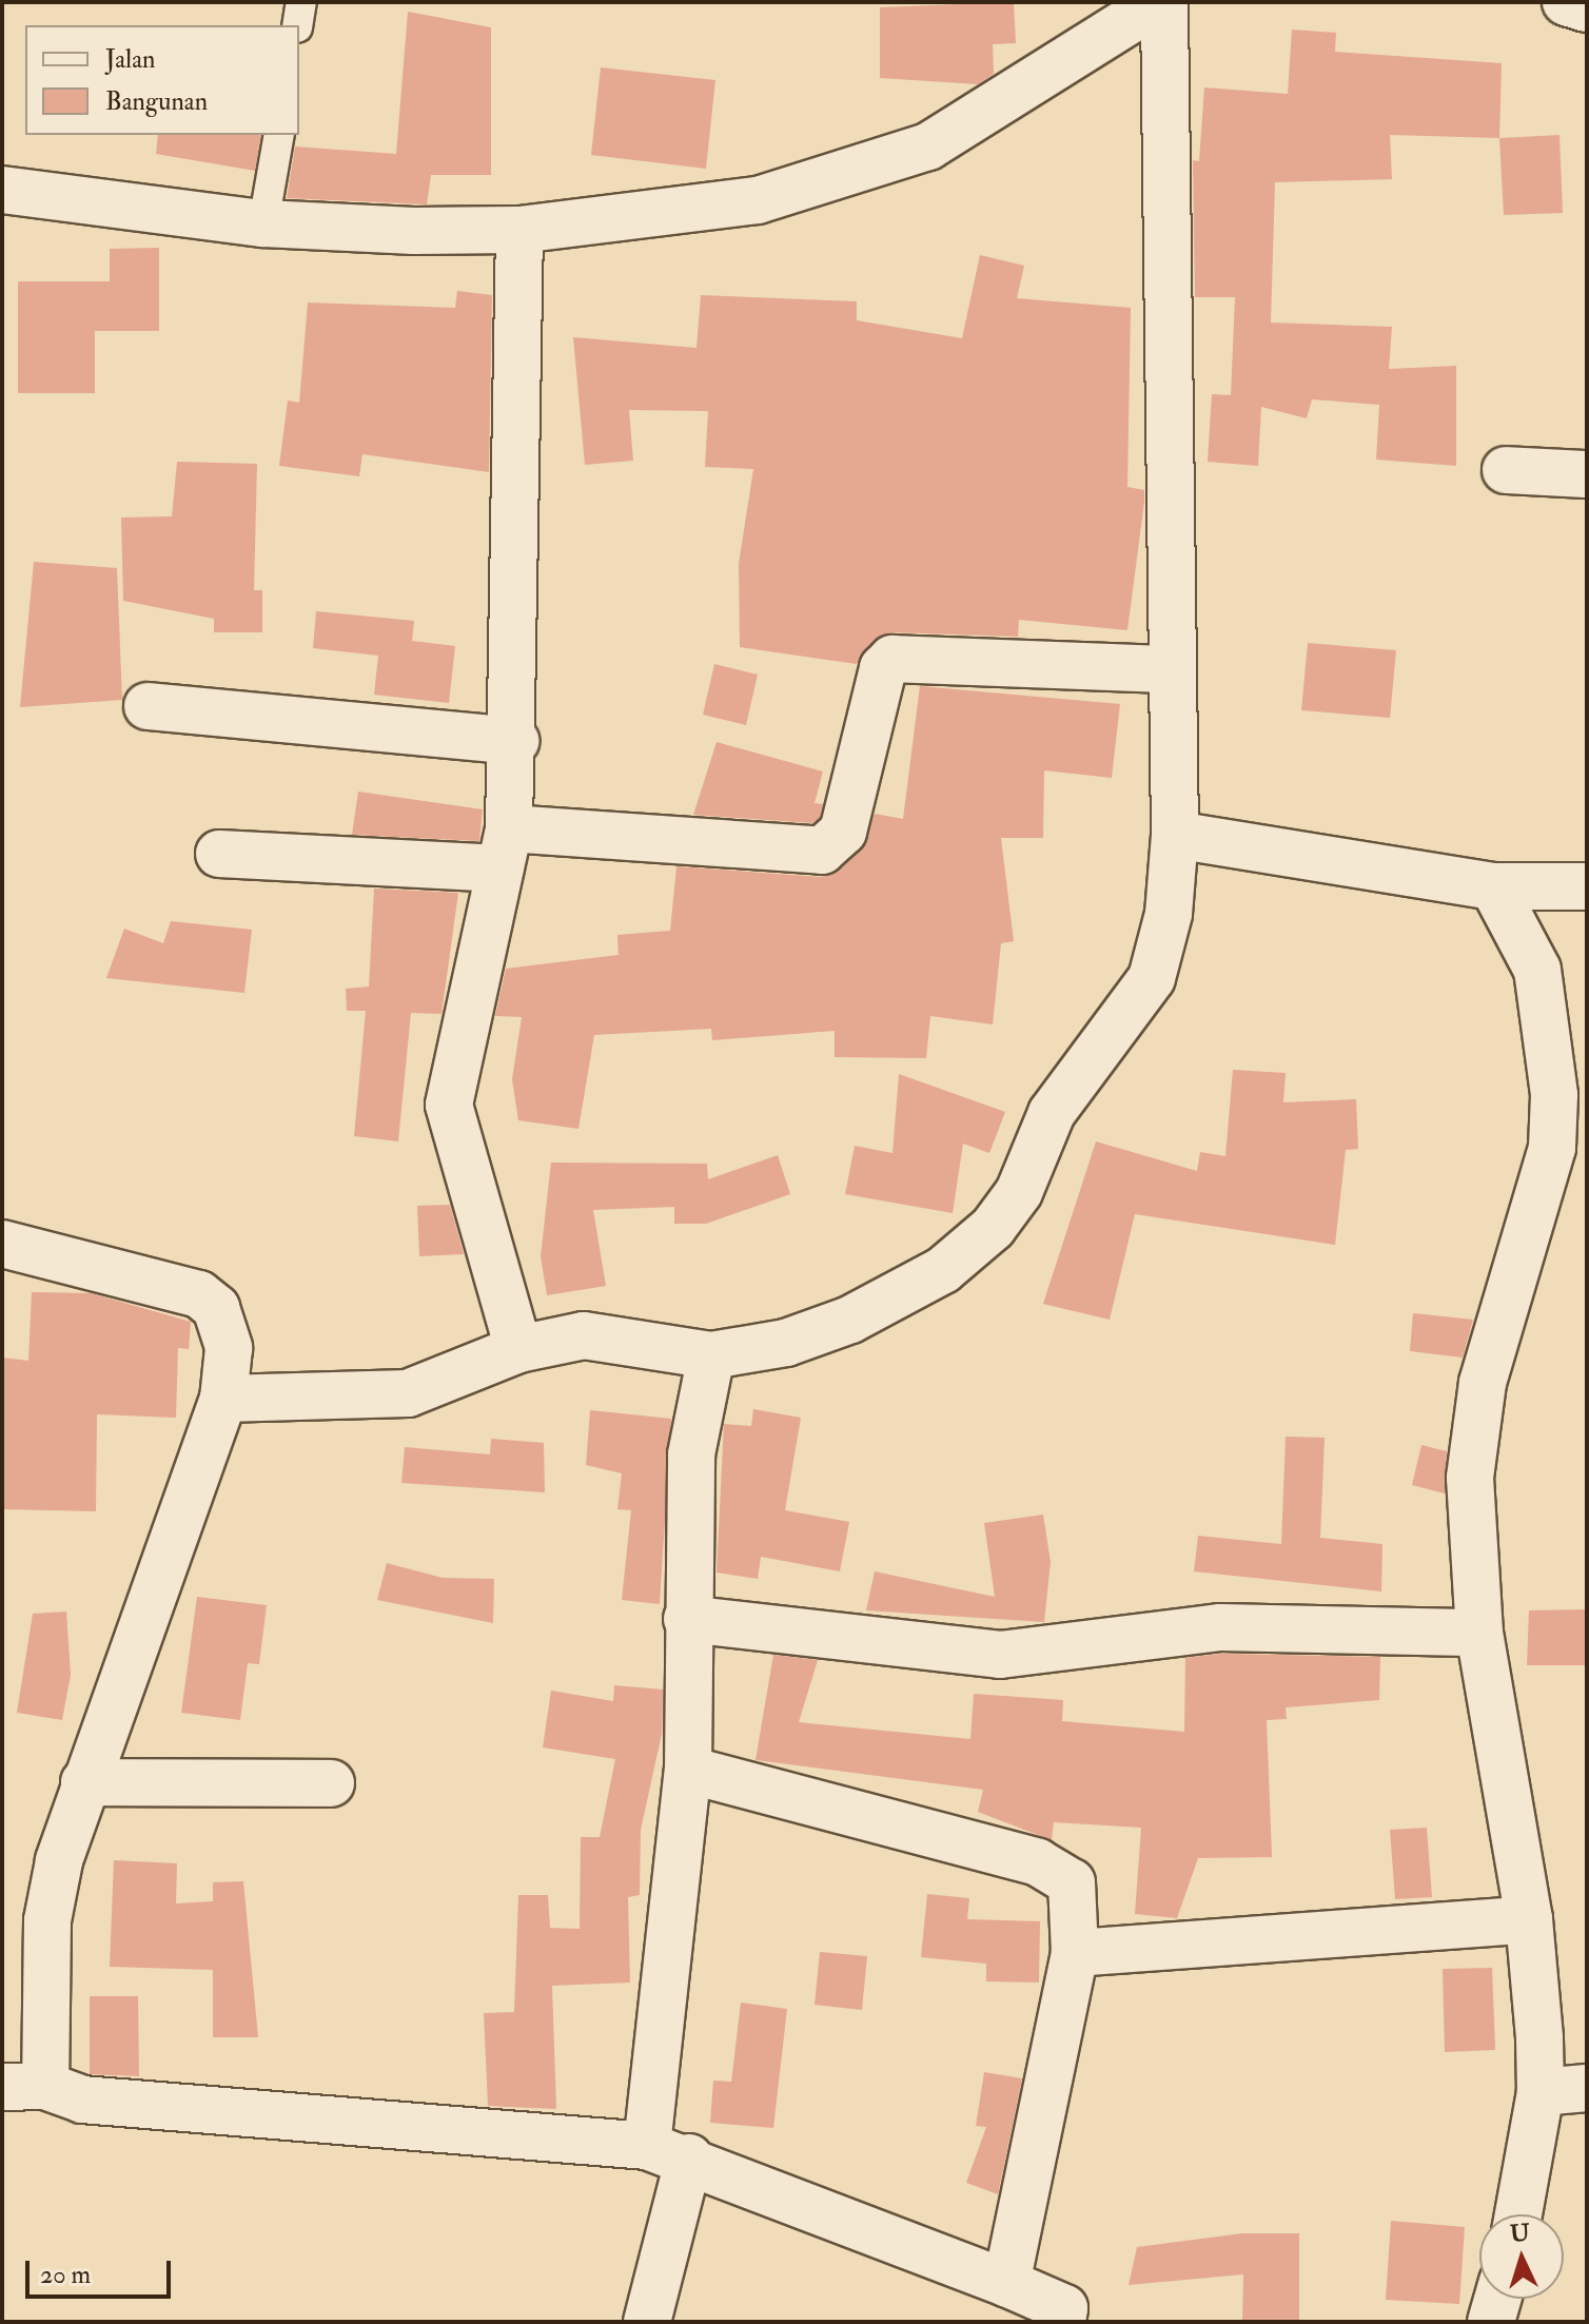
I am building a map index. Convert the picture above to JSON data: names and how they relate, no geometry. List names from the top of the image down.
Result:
{
  "legend": ["Jalan", "Bangunan"],
  "scale_bar": "20 m",
  "north": "top"
}
